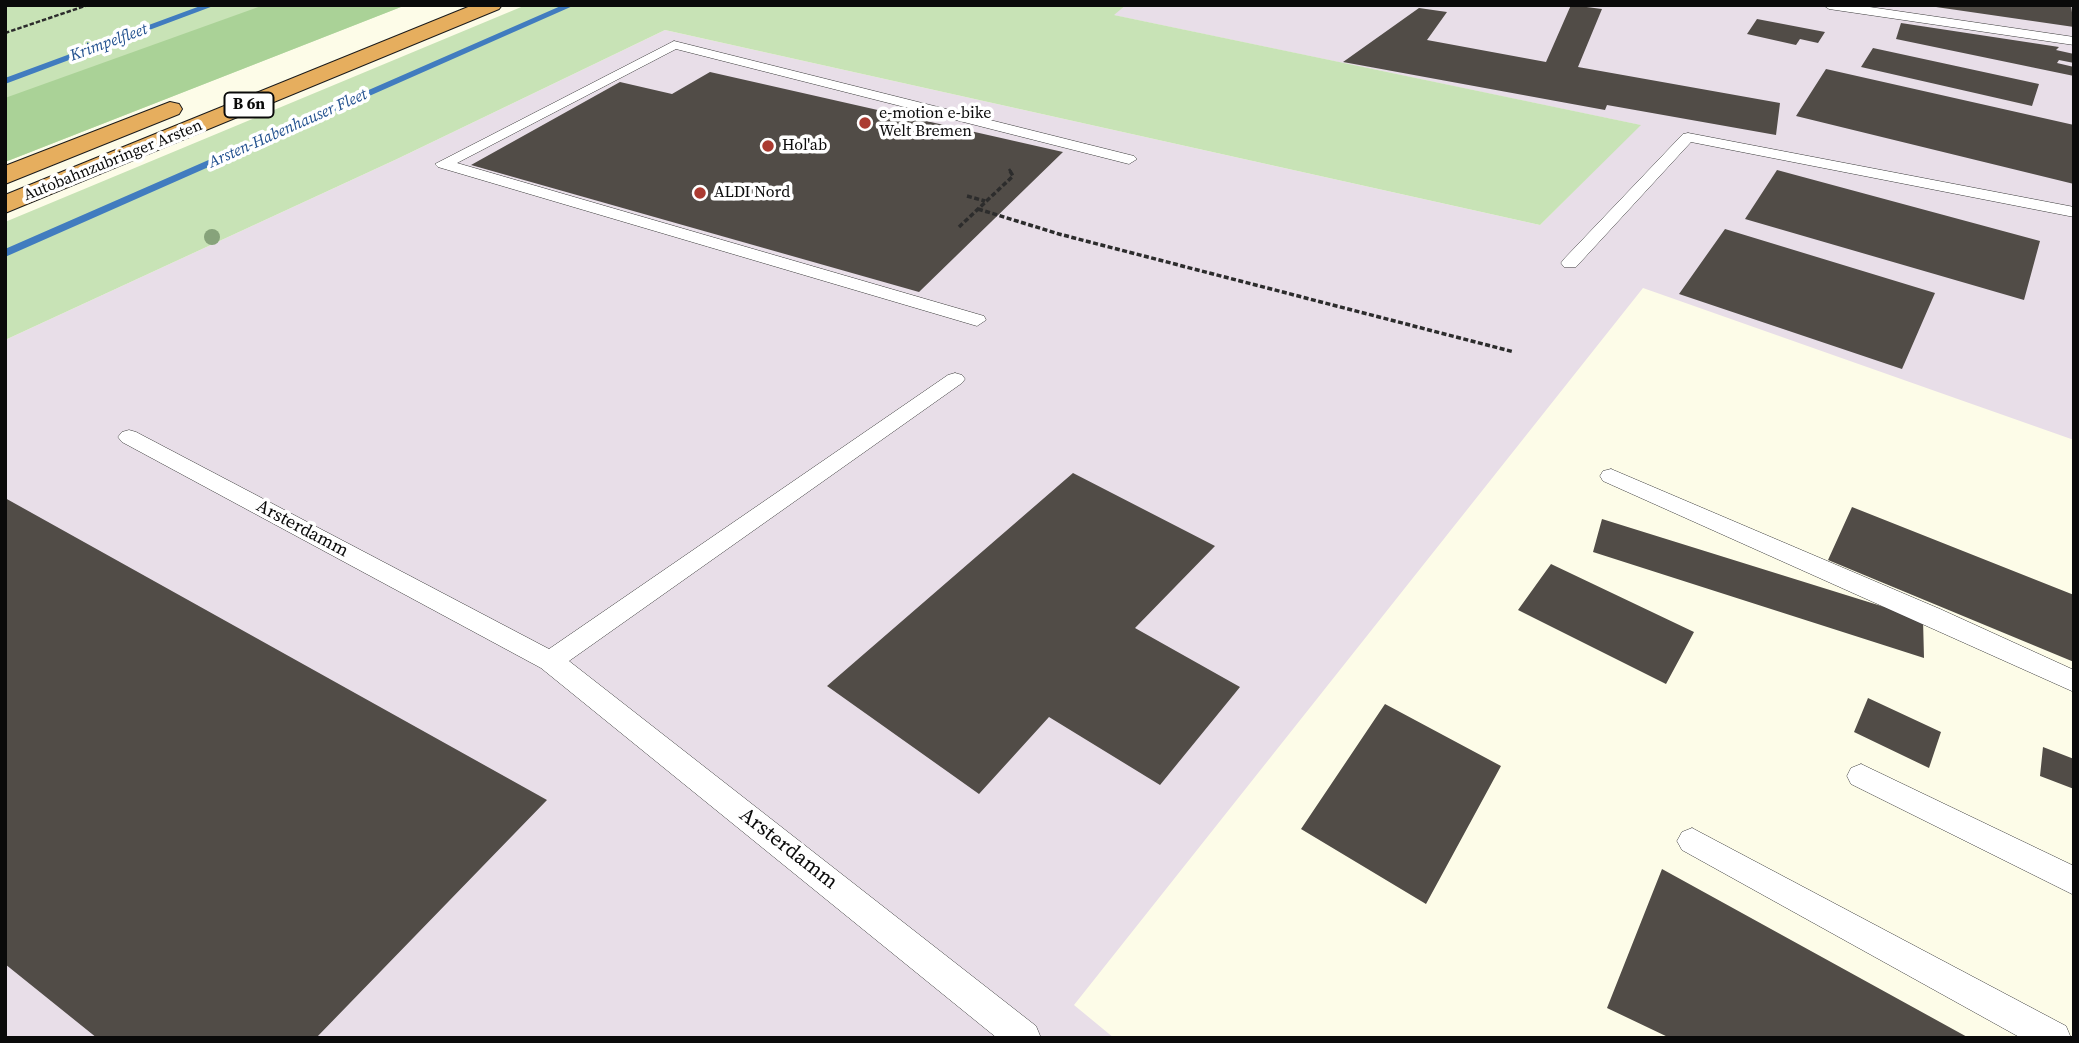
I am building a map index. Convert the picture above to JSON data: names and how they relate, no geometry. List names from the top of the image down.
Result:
{
  "streets": {
    "highway": ["B 6n", "Autobahnzubringer Arsten"],
    "lane": ["Arsterdamm"]
  },
  "water": ["Krimpelfleet", "Arsten-Habenhauser Fleet"],
  "places": ["e-motion e-bike Welt Bremen", "Hol'ab", "ALDI Nord"]
}
